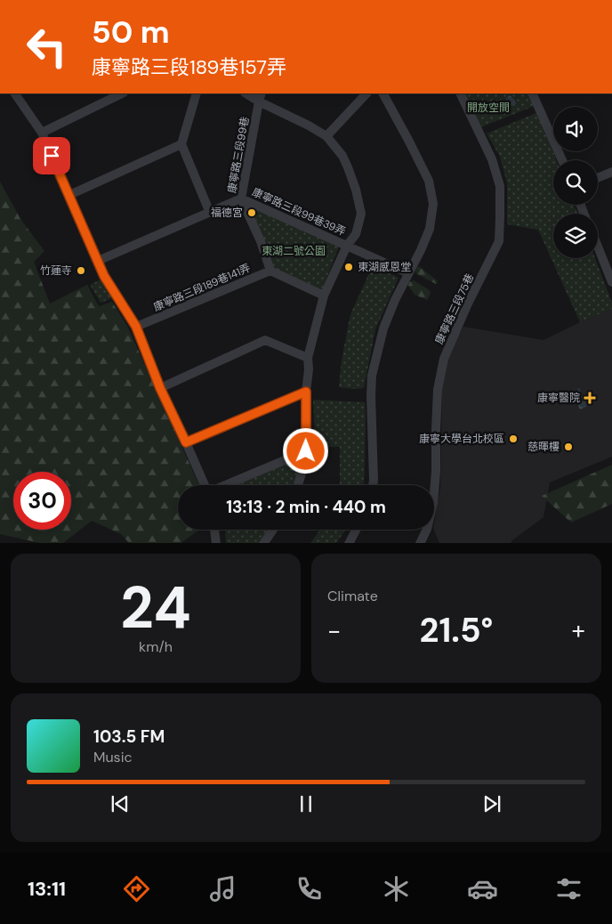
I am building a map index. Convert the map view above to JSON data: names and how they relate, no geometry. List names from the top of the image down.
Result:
{
  "streets": {
    "street": [
      "康寧路三段99巷",
      "康寧路三段99巷39弄",
      "康寧路三段189巷141弄",
      "康寧路三段75巷"
    ]
  },
  "crossings": [
    ["康寧路三段99巷", "康寧路三段99巷39弄"],
    ["康寧路三段99巷", "康寧路三段189巷141弄"]
  ],
  "parks": ["開放空間", "東湖二號公園"],
  "places": {
    "other": [
      "福德宮",
      "東湖感恩堂",
      "竹蓮寺",
      "康寧大學台北校區",
      "慈暉樓"
    ],
    "health": ["康寧醫院"]
  },
  "page": {
    "turn": ["50 m", "康寧路三段189巷157弄"],
    "limit": "30",
    "trip": "13:13 · 2 min · 440 m",
    "tile": [
      ["24", "km/h"],
      "Climate"
    ],
    "heat": ["−", "21.5°", "+"],
    "song": ["103.5 FM", "Music"],
    "tabs": "13:11"
  }
}
